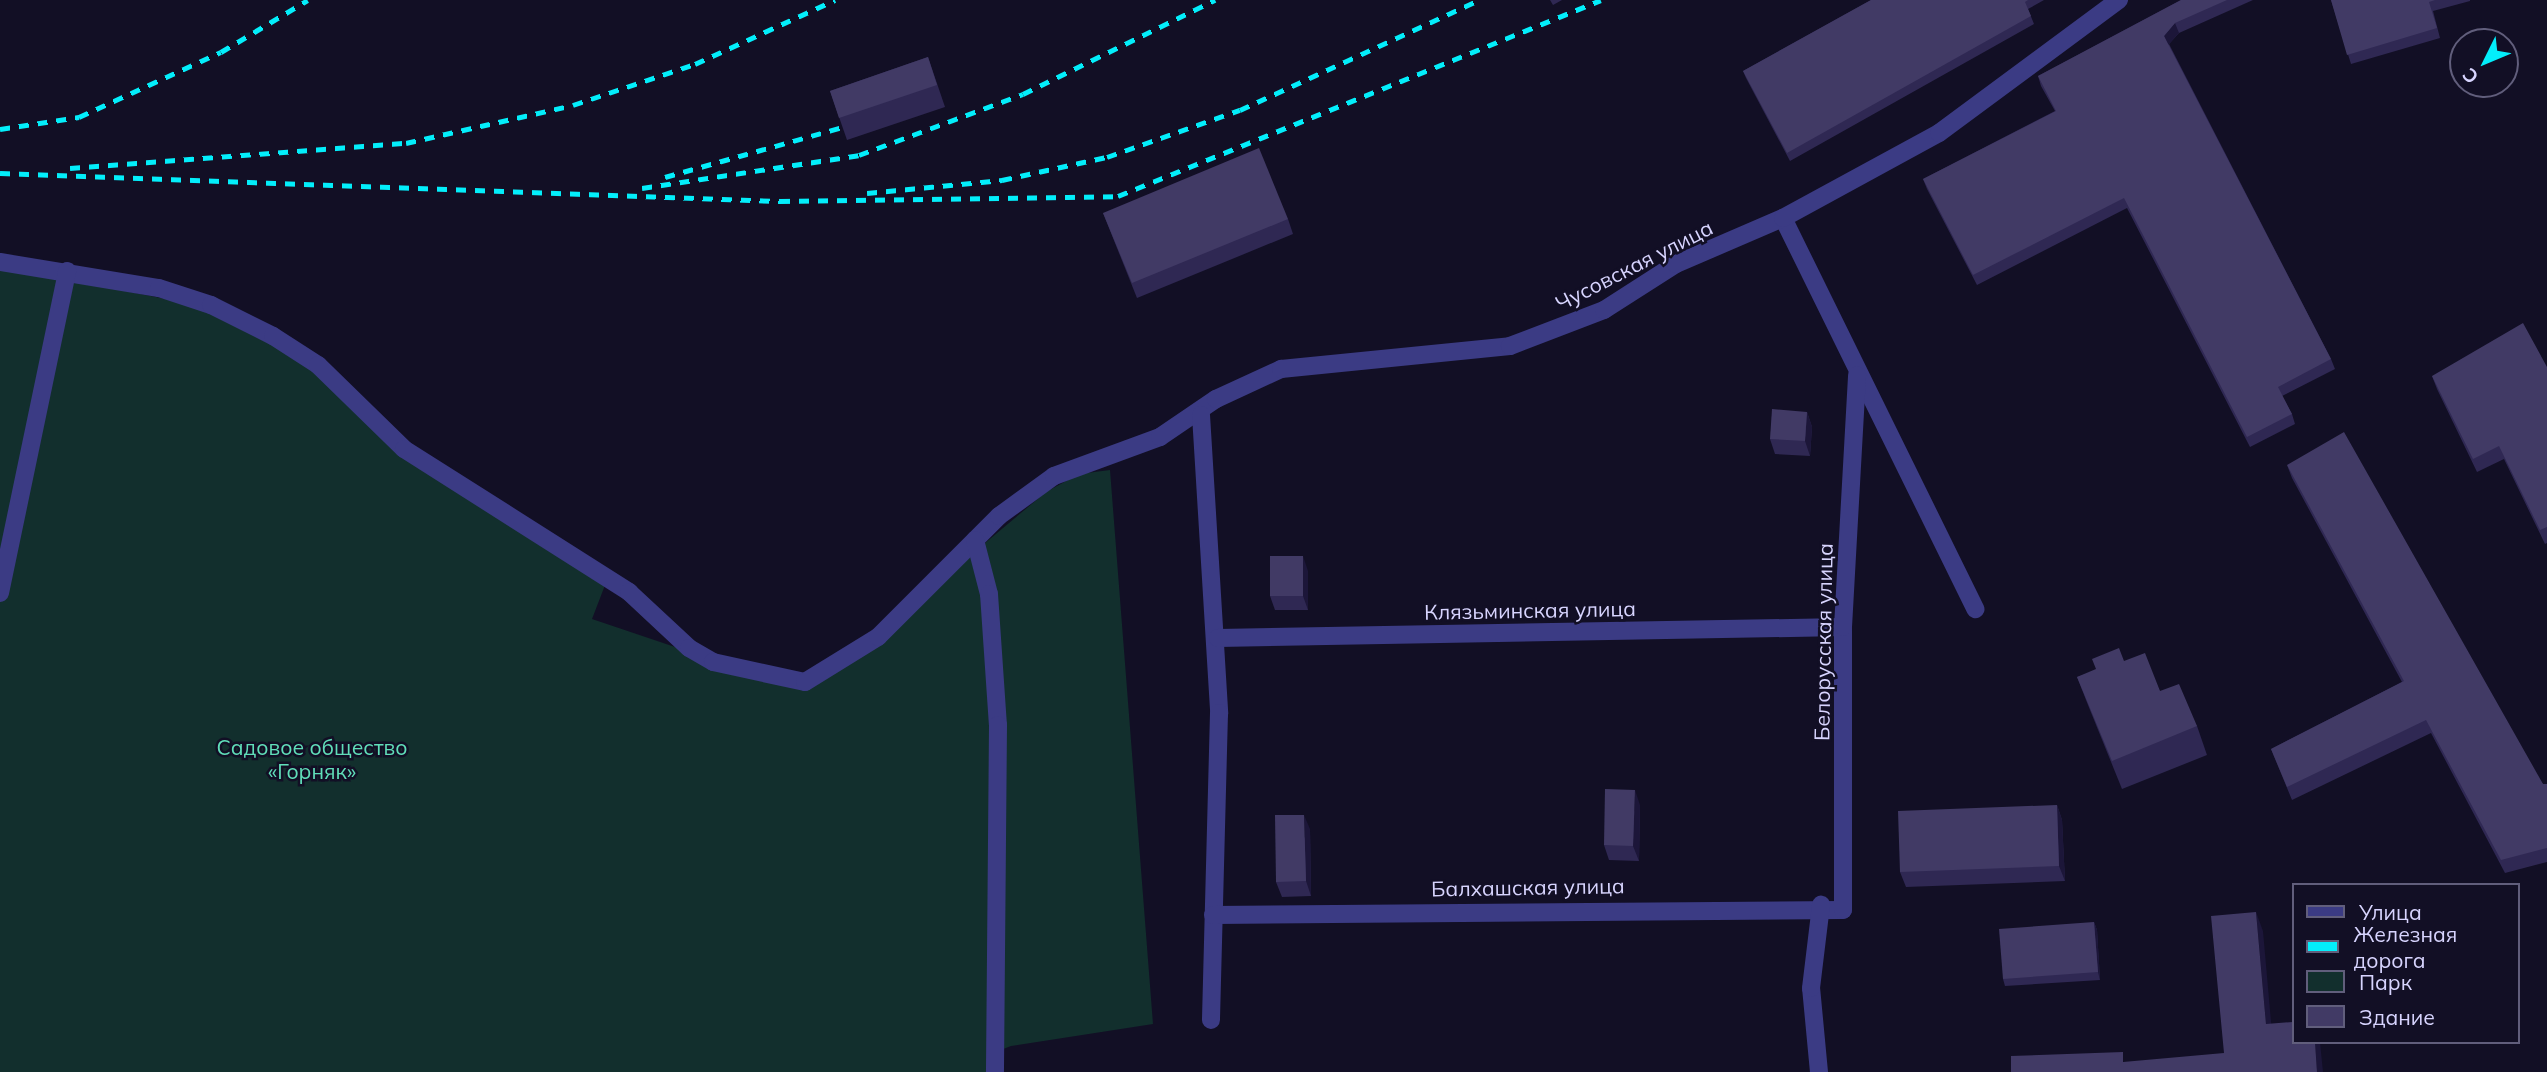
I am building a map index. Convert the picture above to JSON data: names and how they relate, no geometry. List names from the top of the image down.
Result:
{
  "streets": {
    "street": [
      "Чусовская улица",
      "Клязьминская улица",
      "Белорусская улица",
      "Балхашская улица"
    ]
  },
  "crossings": [
    ["Клязьминская улица", "Белорусская улица"],
    ["Белорусская улица", "Балхашская улица"]
  ],
  "parks": ["Садовое общество «Горняк»"],
  "legend": [
    "Улица",
    "Железная дорога",
    "Парк",
    "Здание"
  ],
  "north": "bottom left"
}
